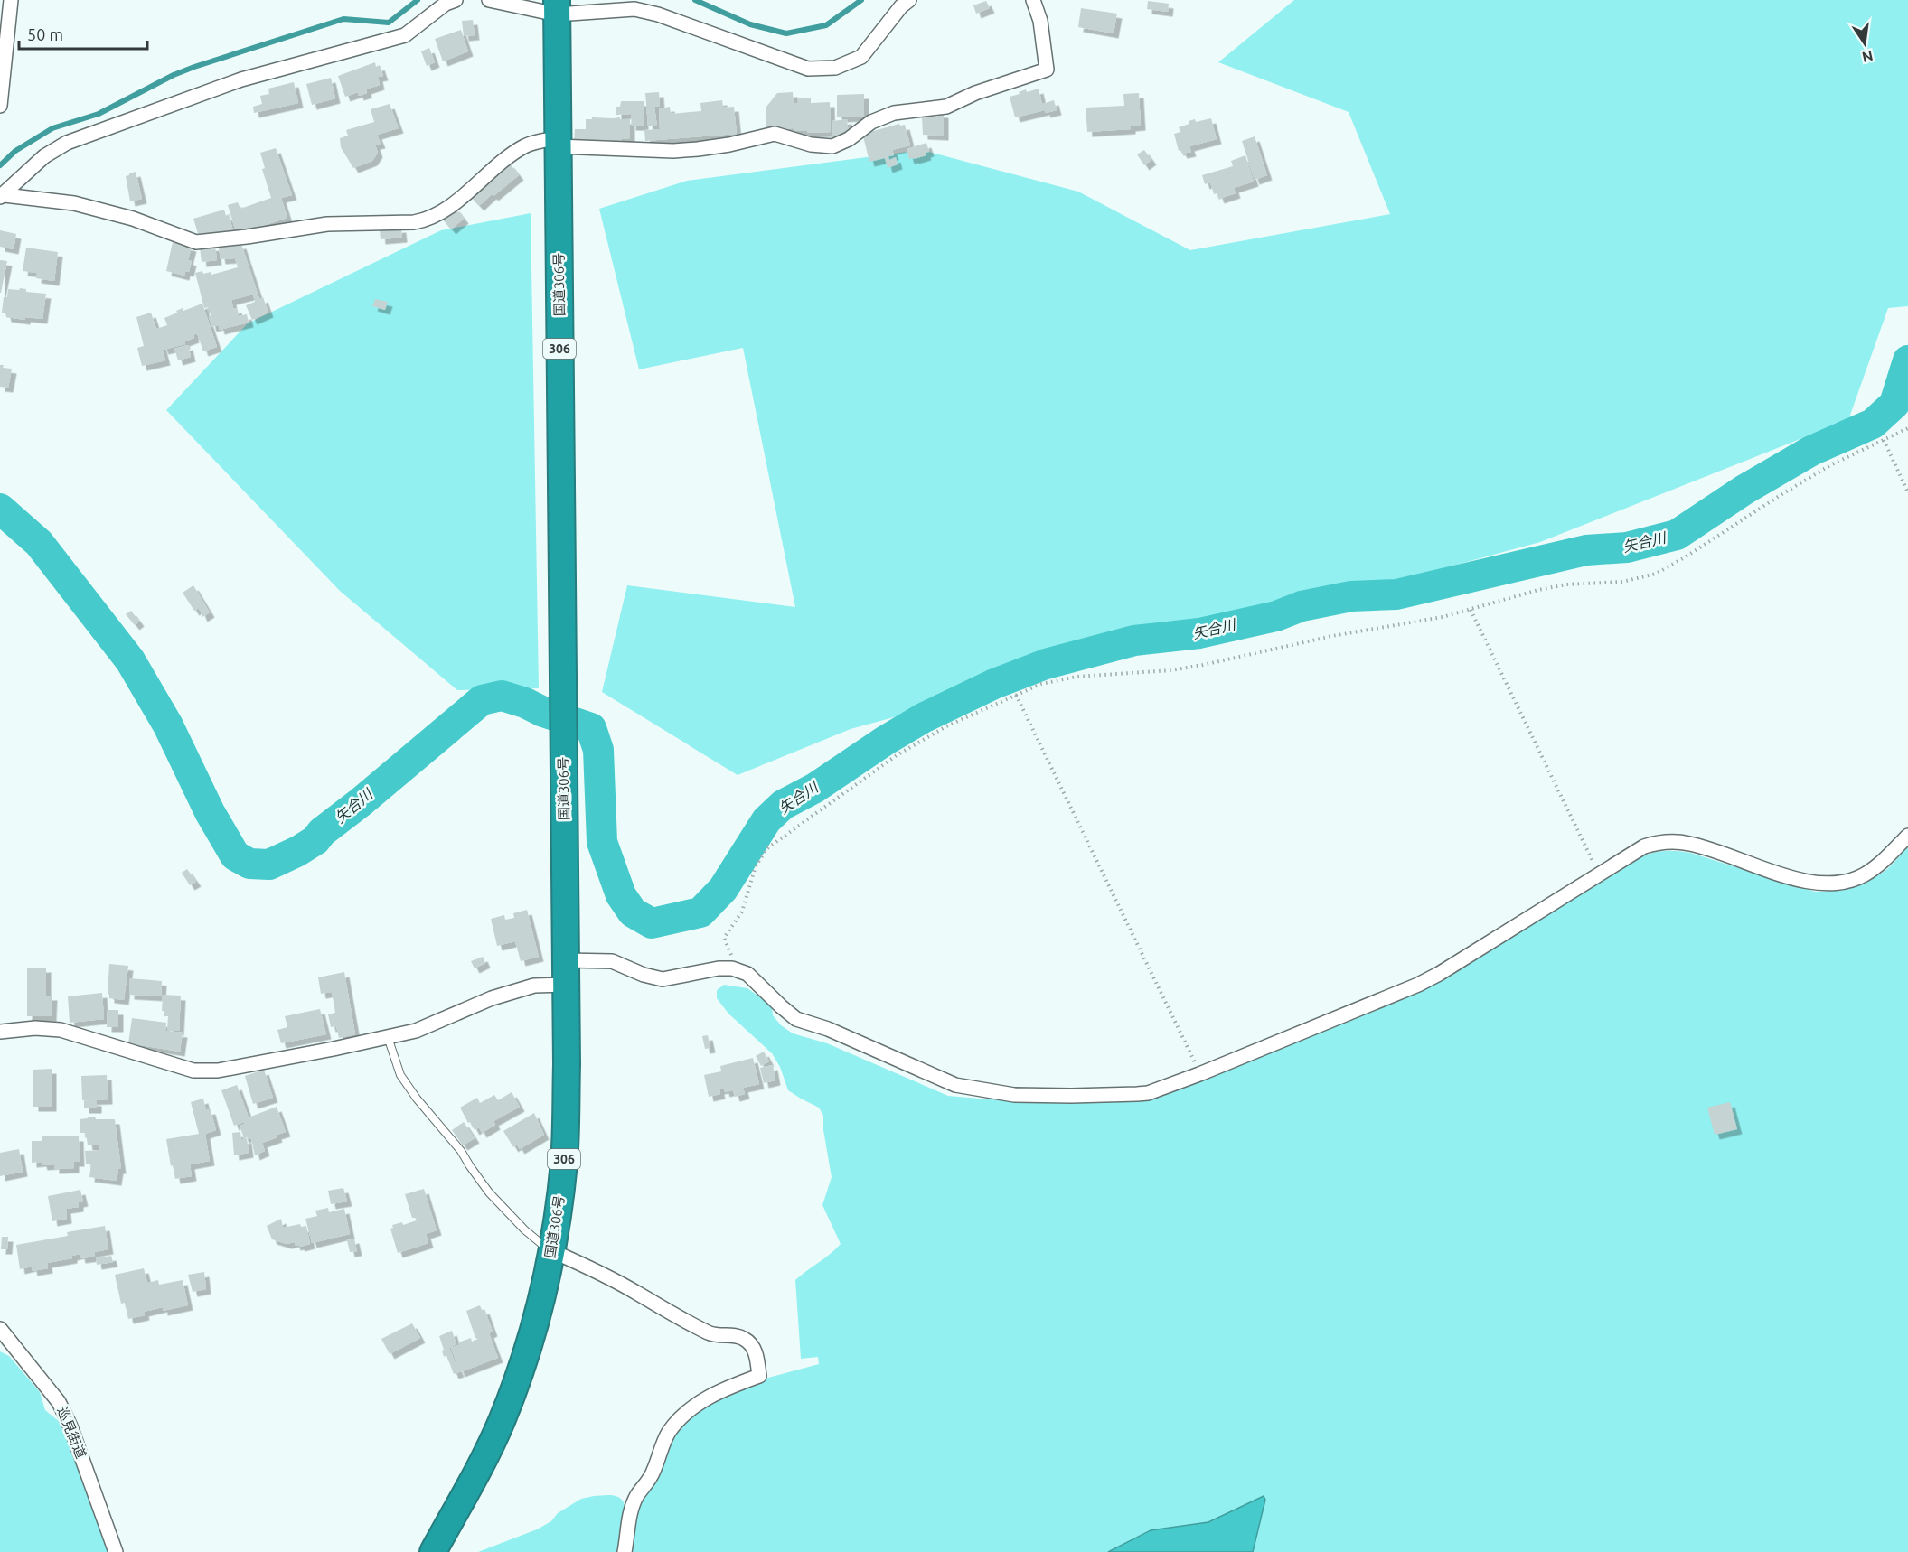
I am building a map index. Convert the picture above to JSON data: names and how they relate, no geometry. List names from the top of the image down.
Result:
{
  "streets": {
    "highway": ["国道306号", "306"],
    "street": ["巡見街道"]
  },
  "water": ["矢合川"],
  "scale_bar": "50 m",
  "north": "bottom"
}
